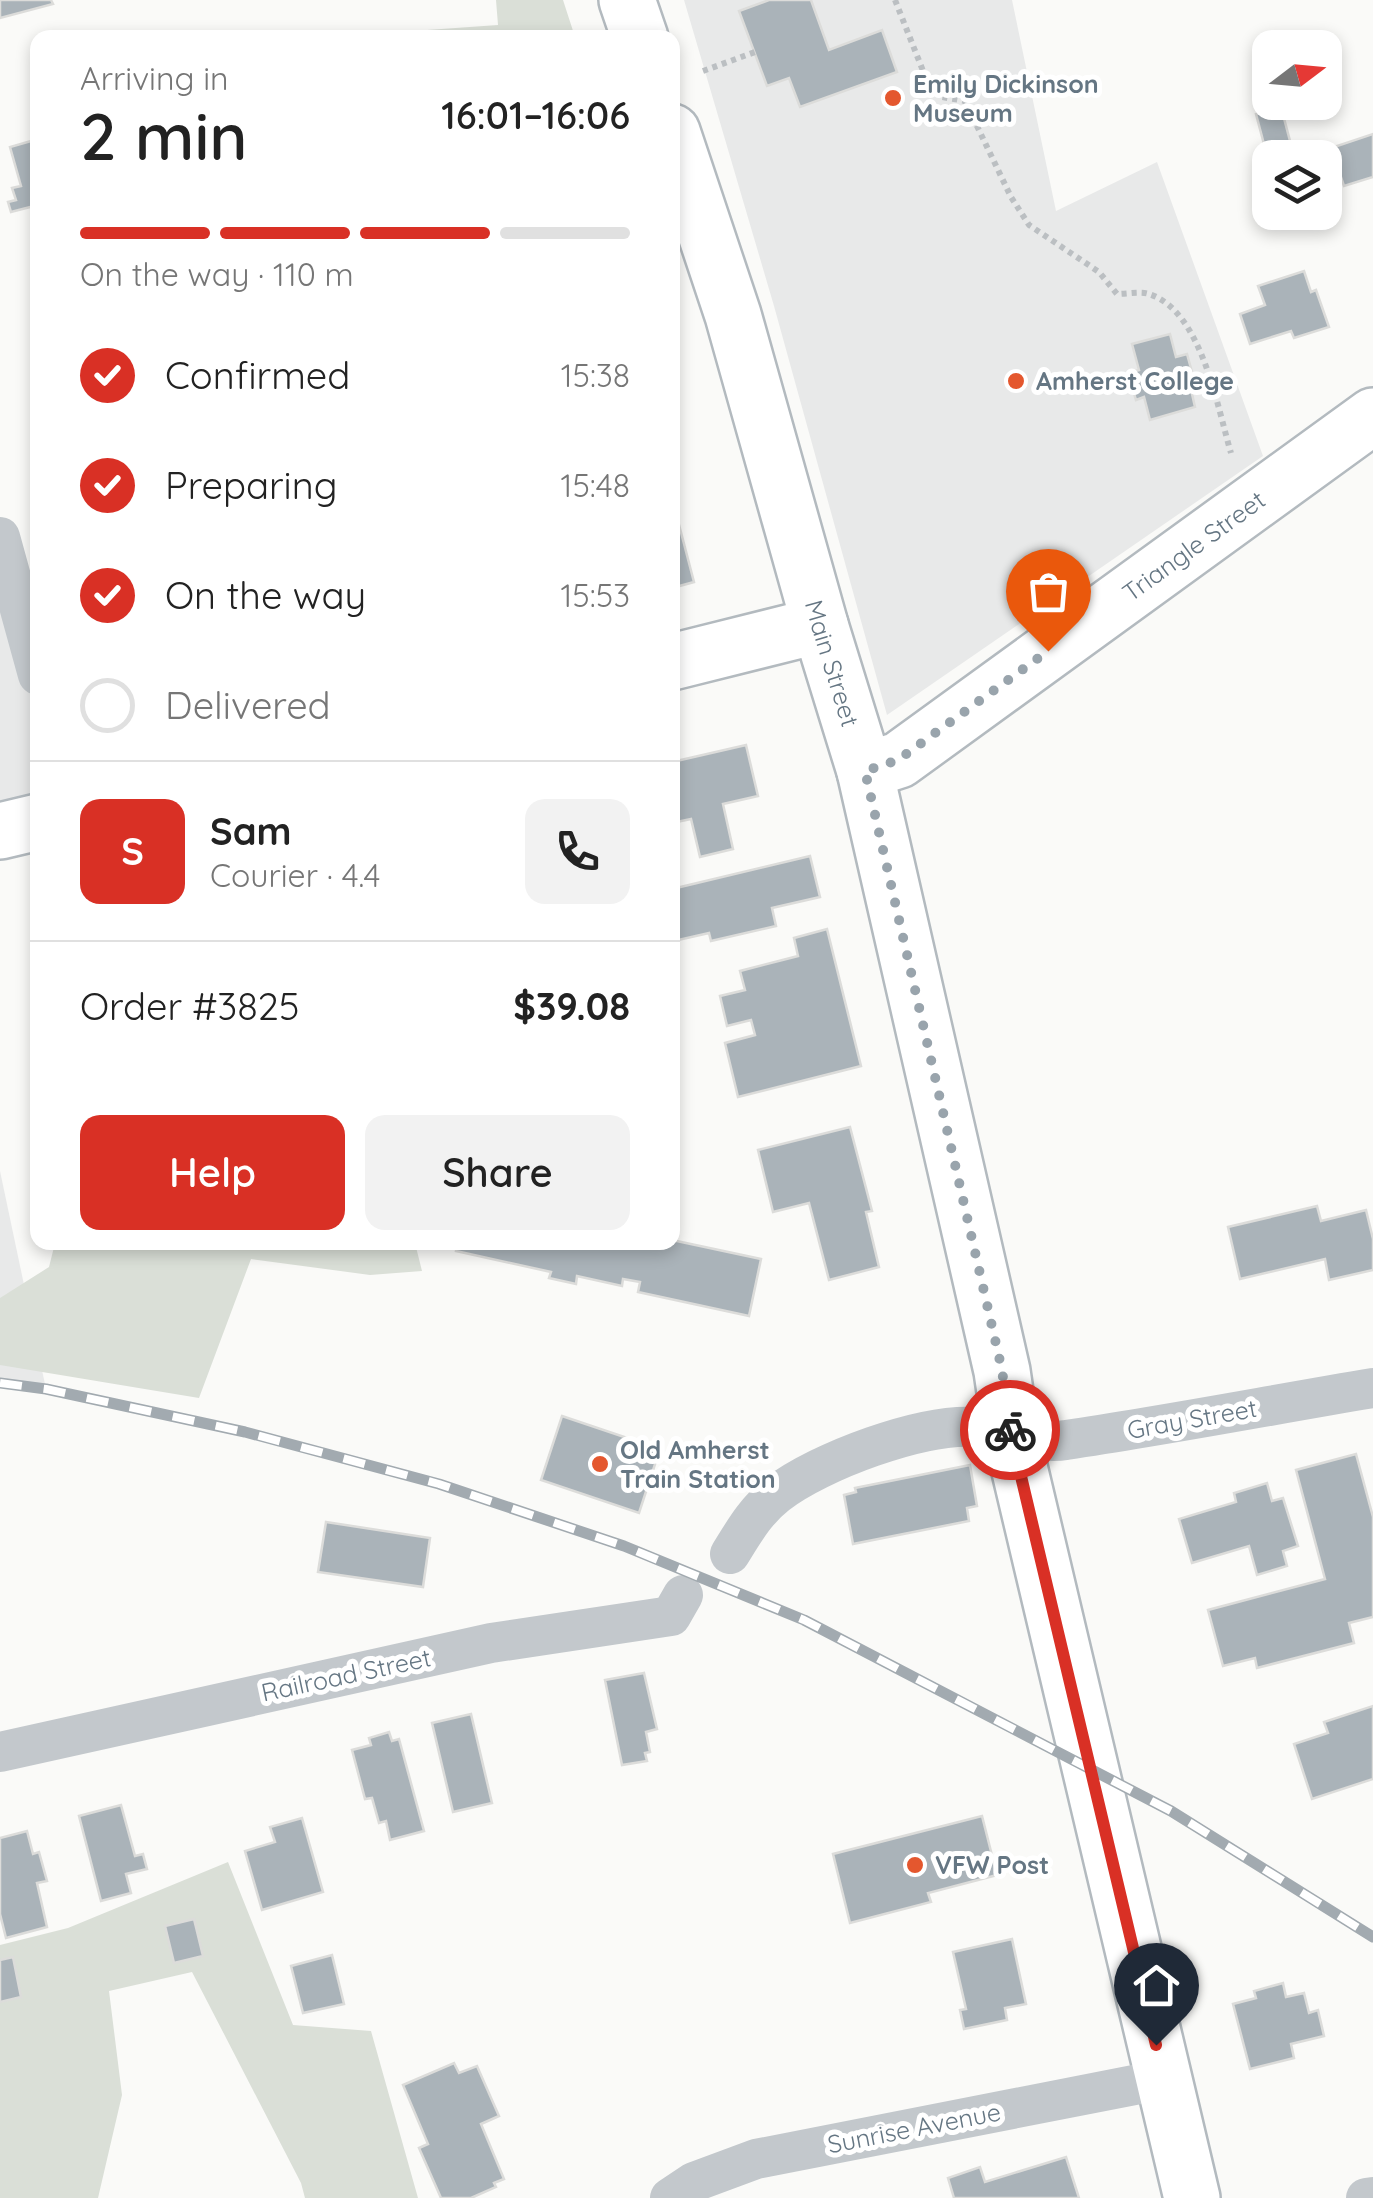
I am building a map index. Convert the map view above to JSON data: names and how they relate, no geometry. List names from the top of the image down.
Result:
{
  "streets": {
    "main road": ["Triangle Street", "Main Street"],
    "street": ["Gray Street", "Railroad Street", "Sunrise Avenue"]
  },
  "crossings": [
    ["Triangle Street", "Main Street"],
    ["Main Street", "Gray Street"],
    ["Main Street", "Sunrise Avenue"]
  ],
  "places": [
    "Emily Dickinson Museum",
    "Amherst College",
    "Old Amherst Train Station",
    "VFW Post"
  ],
  "north": "right",
  "page": {
    "heading": ["2 min", "Arriving in", "16:01–16:06"],
    "panel": [
      "Sam",
      "Courier · 4.4",
      "Order #3825",
      "$39.08"
    ],
    "bar": "On the way · 110 m",
    "list": [
      ["Confirmed", "15:38"],
      ["Preparing", "15:48"],
      ["On the way", "15:53"],
      "Delivered"
    ],
    "round": "S",
    "buttons": ["Help", "Share"]
  }
}
